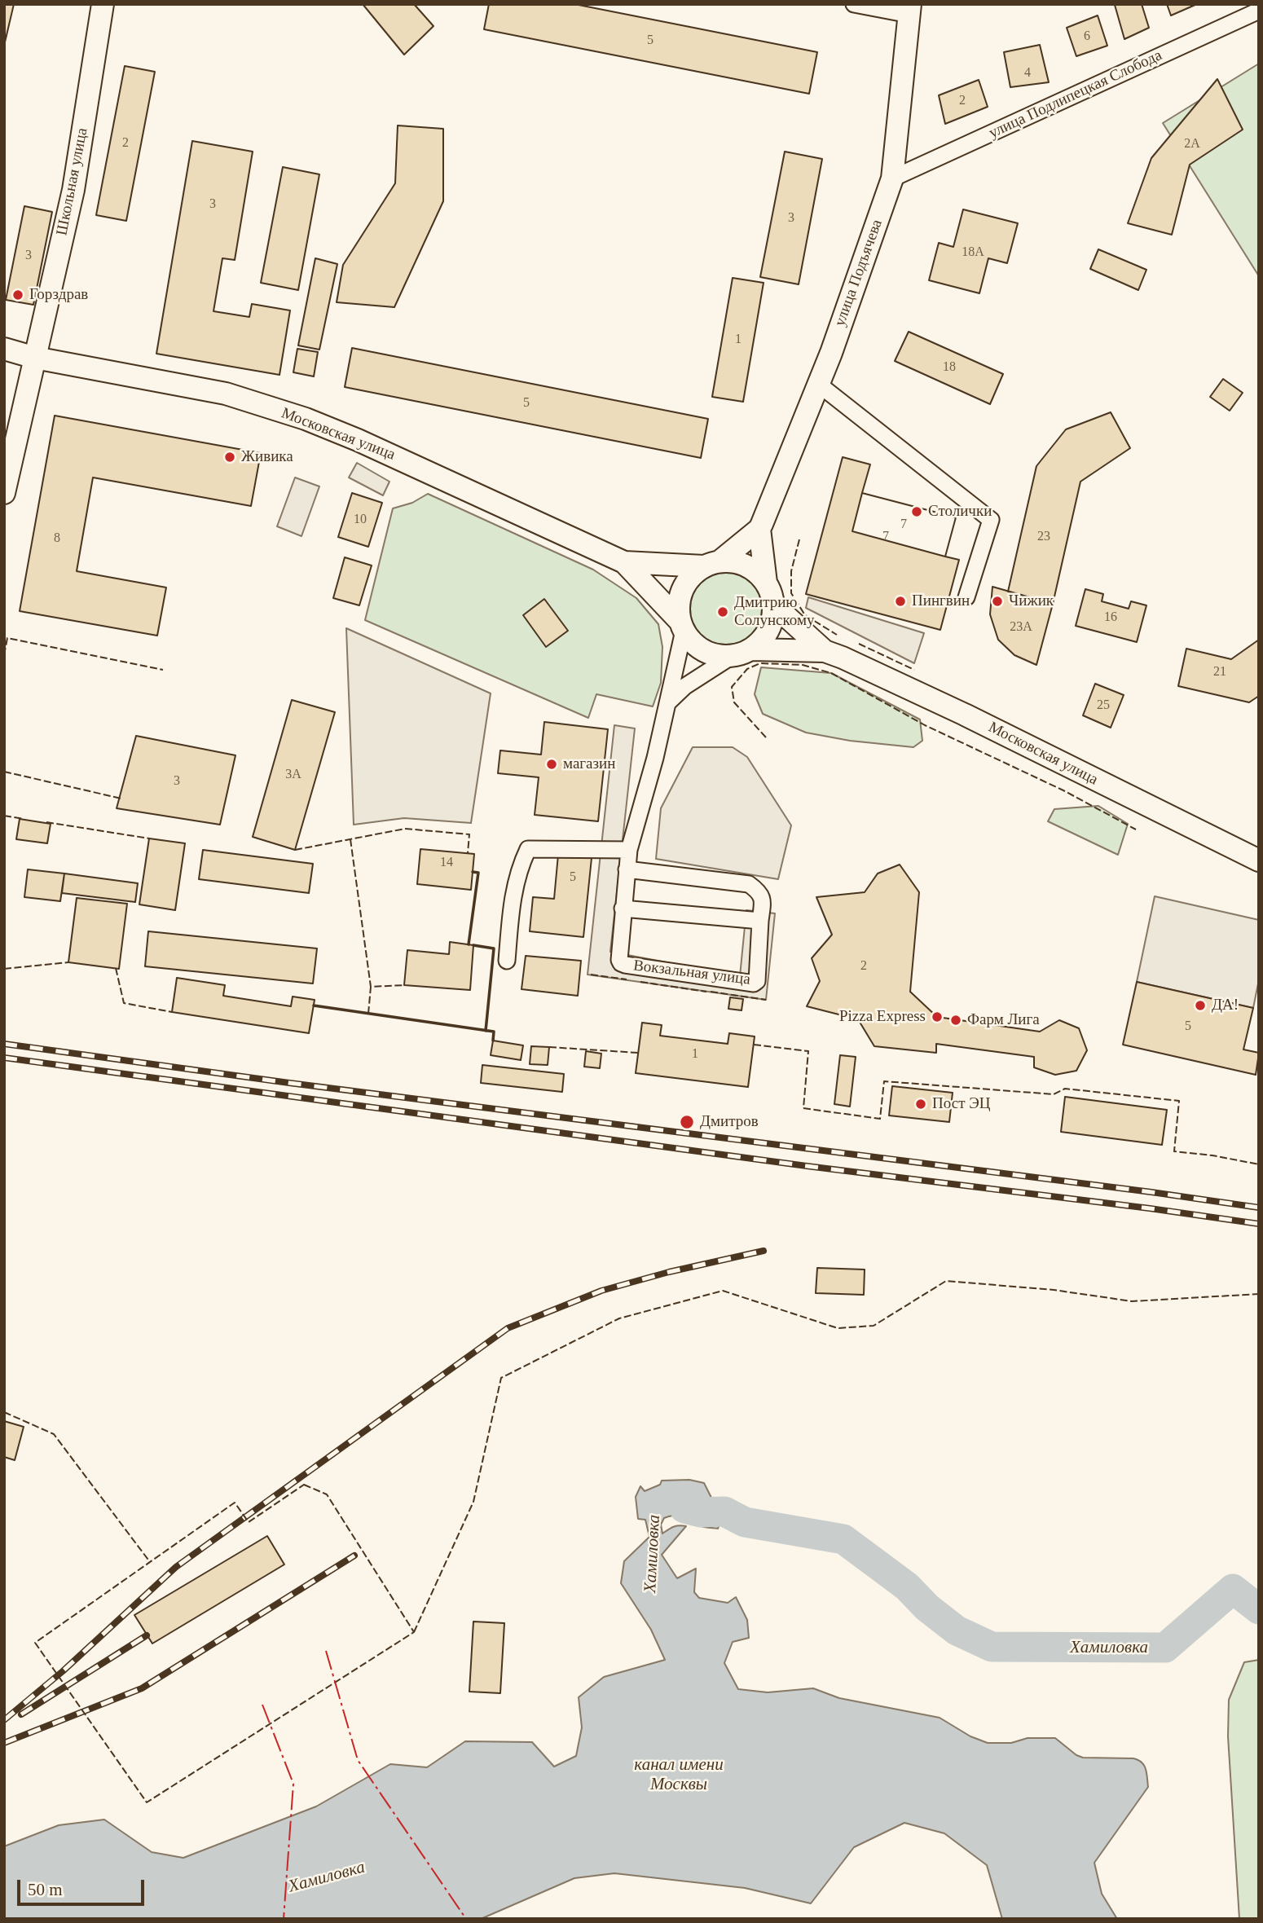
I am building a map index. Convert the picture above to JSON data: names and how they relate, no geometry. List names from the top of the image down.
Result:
{
  "streets": {
    "main road": ["Школьная улица", "улица Подъячева", "Московская улица"],
    "street": ["улица Подлипецкая Слобода", "Вокзальная улица"]
  },
  "crossings": [
    ["улица Подлипецкая Слобода", "улица Подъячева"],
    ["Школьная улица", "Московская улица"],
    ["улица Подъячева", "Московская улица"],
    ["улица Подъячева", "Вокзальная улица"],
    ["Московская улица", "Вокзальная улица"]
  ],
  "water": ["Хамиловка", "канал имени Москвы"],
  "places": [
    "Горздрав",
    "Живика",
    "Столички",
    "Пингвин",
    "Чижик",
    "Дмитрию Солунскому",
    "магазин",
    "ДА!",
    "Pizza Express",
    "Фарм Лига",
    "Пост ЭЦ",
    "Дмитров"
  ],
  "house_numbers": [
    "6",
    "5",
    "4",
    "2",
    "2",
    "2А",
    "3",
    "3",
    "18А",
    "3",
    "1",
    "18",
    "5",
    "10",
    "7",
    "7",
    "23",
    "8",
    "16",
    "23А",
    "21",
    "25",
    "3А",
    "3",
    "14",
    "5",
    "2",
    "5",
    "1"
  ],
  "scale_bar": "50 m"
}
